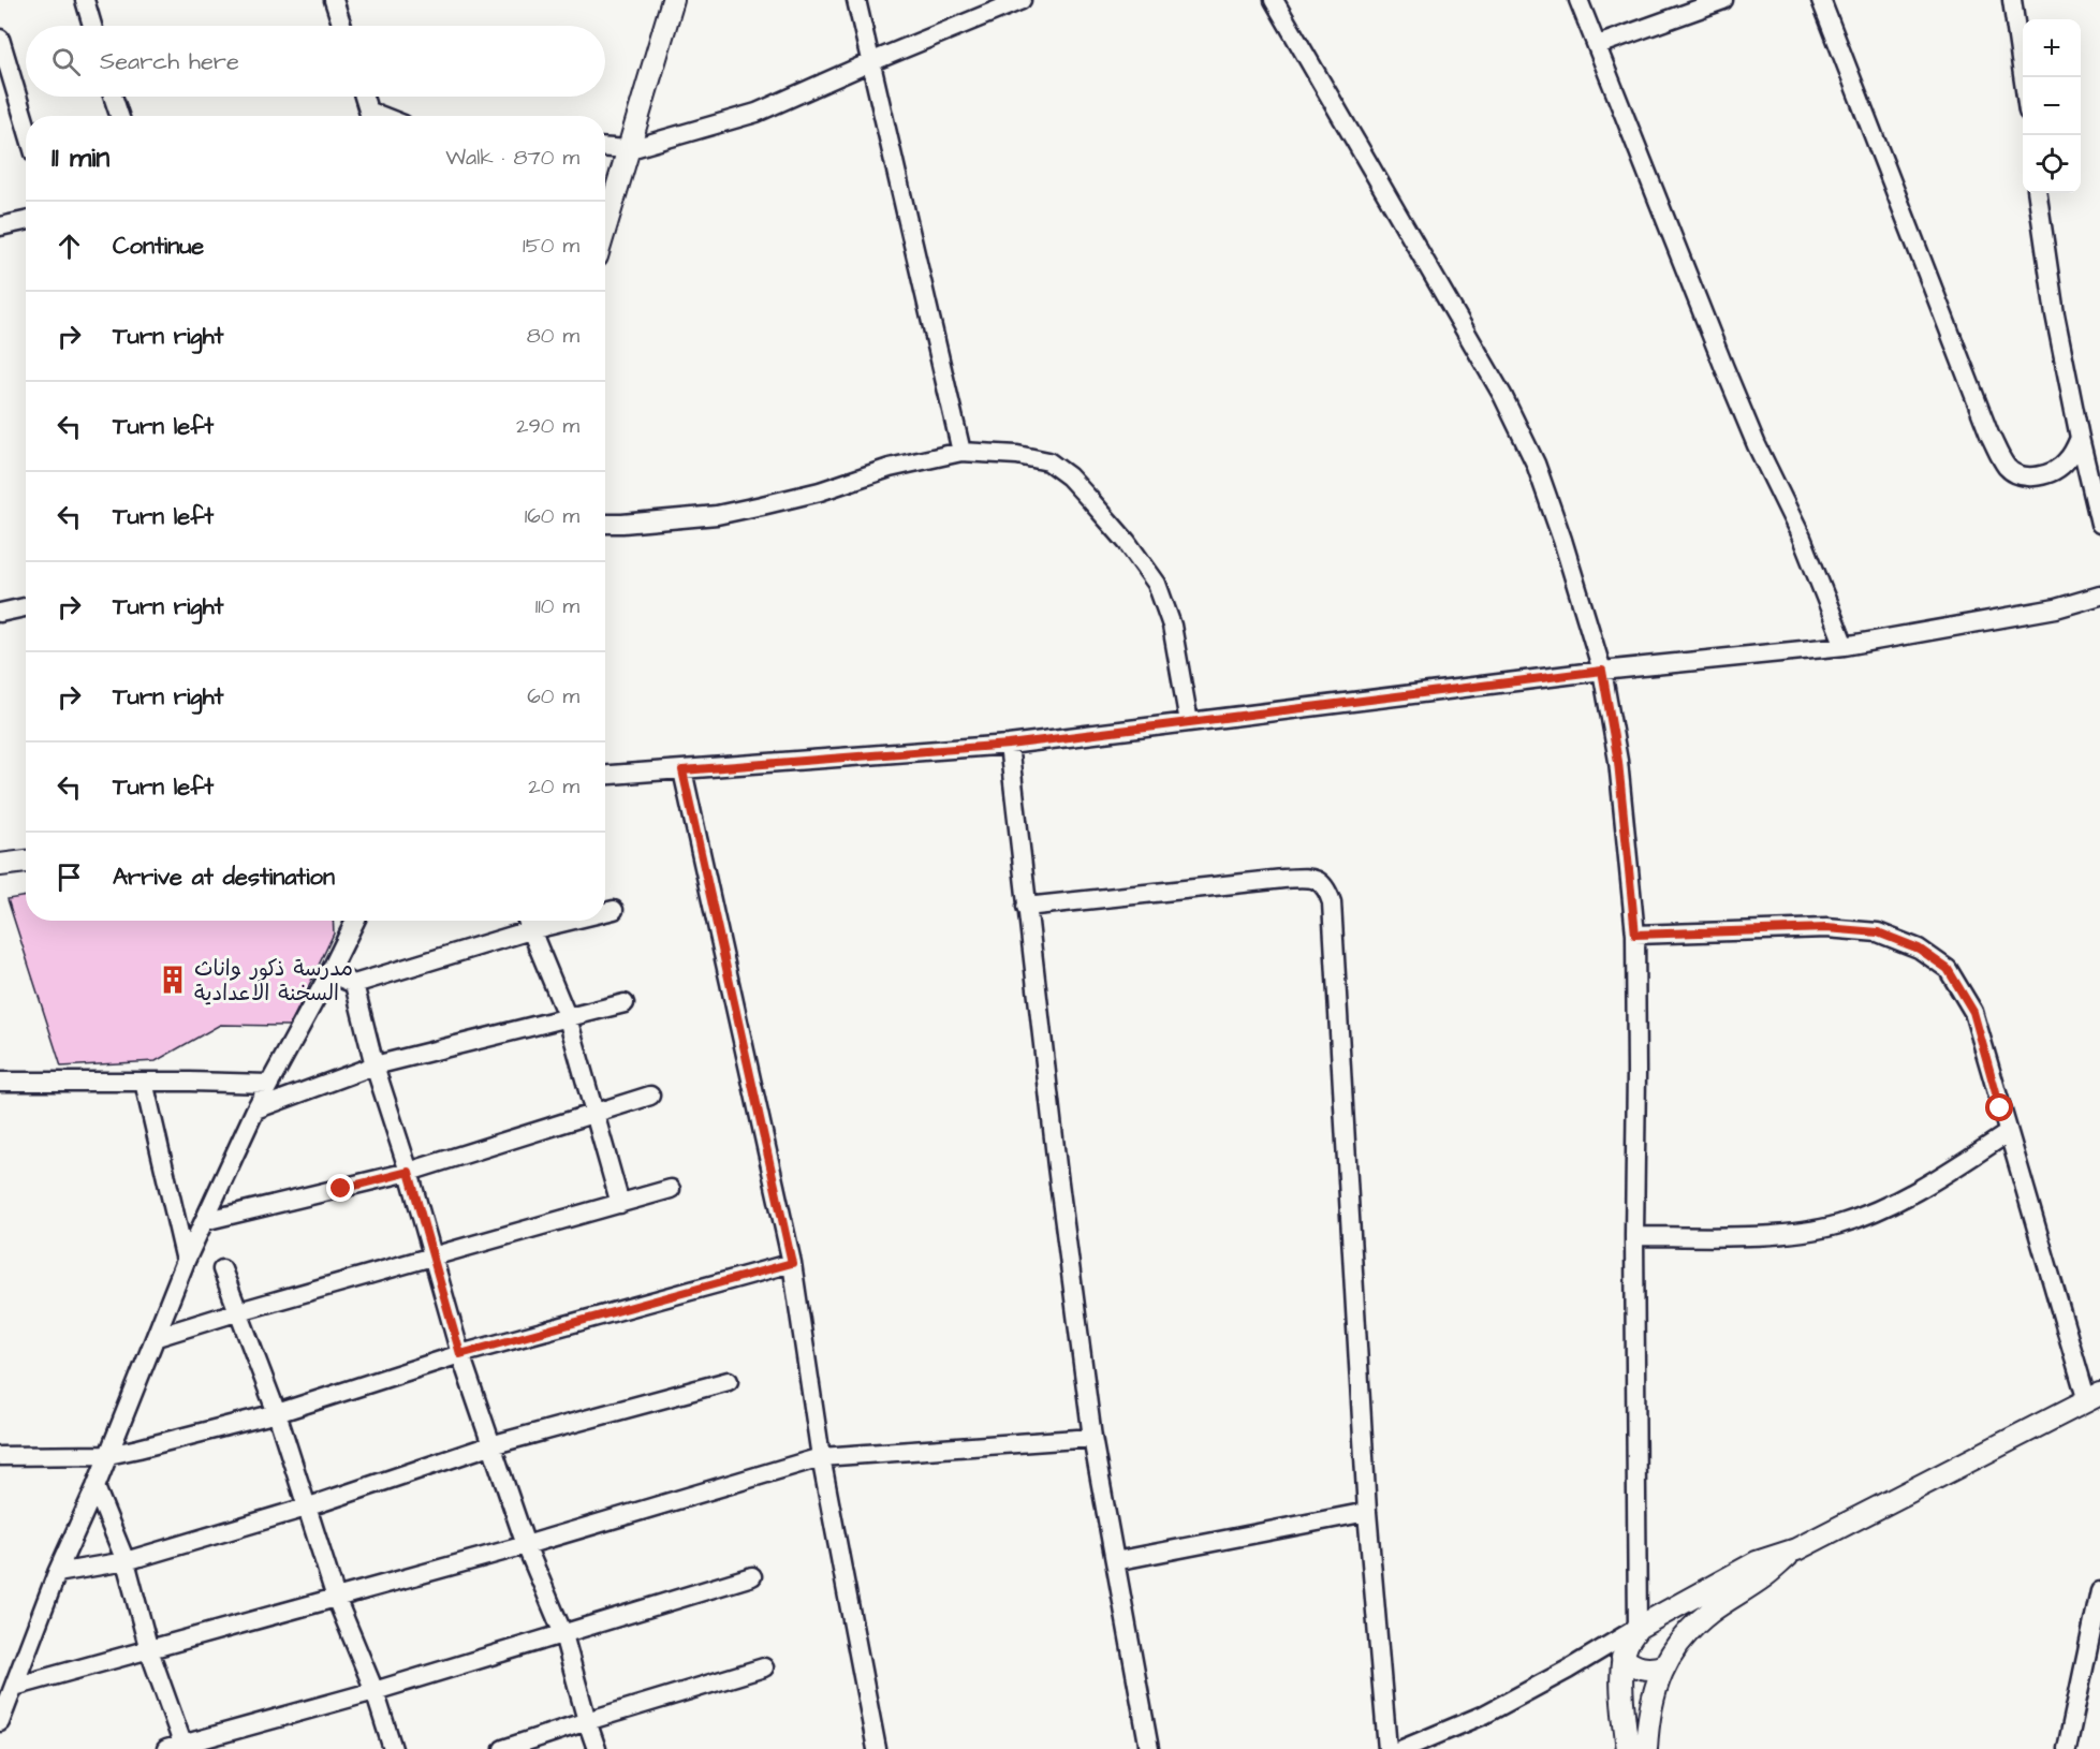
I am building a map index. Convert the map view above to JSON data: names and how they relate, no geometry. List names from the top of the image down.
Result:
{
  "places": {
    "building": ["مدرسة ذكور واناث السخنة الاعدادية"]
  },
  "page": {
    "map_buttons": ["+", "−"],
    "search": "Search here",
    "heading": ["11 min", "Walk · 870 m"],
    "list": [
      ["Continue", "150 m"],
      ["Turn right", "80 m"],
      ["Turn left", "290 m"],
      ["Turn left", "160 m"],
      ["Turn right", "110 m"],
      ["Turn right", "60 m"],
      ["Turn left", "20 m"],
      "Arrive at destination"
    ]
  }
}
